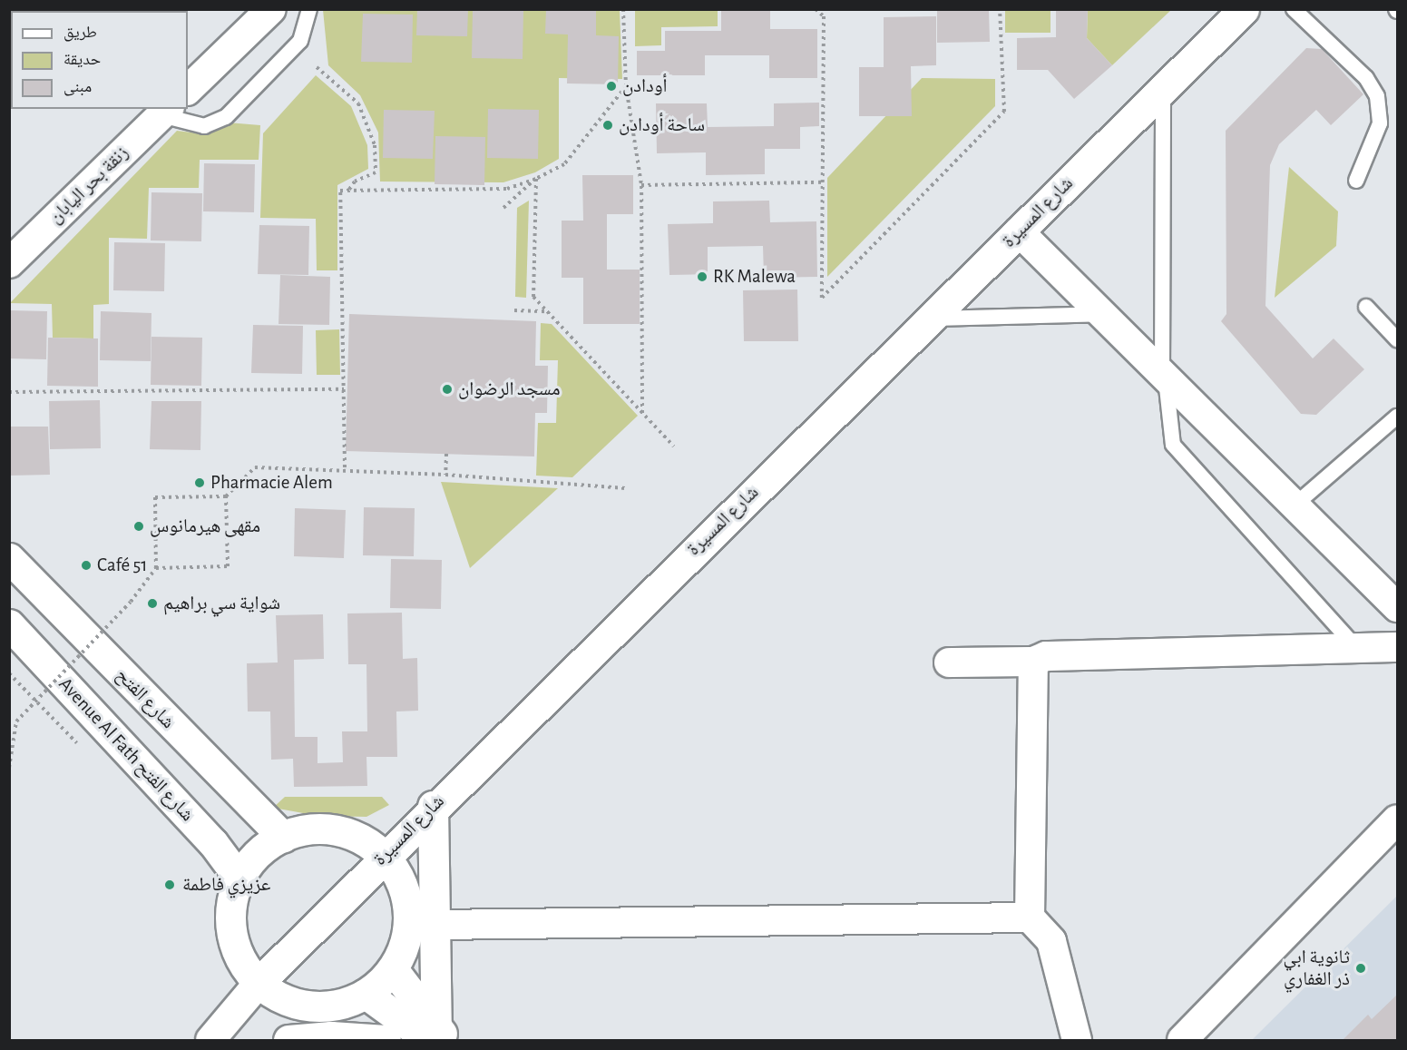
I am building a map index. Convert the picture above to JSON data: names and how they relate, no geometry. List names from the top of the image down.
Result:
{
  "streets": {
    "street": [
      "زنقة بحر اليابان",
      "شارع المسيرة",
      "شارع الفتح",
      "Avenue Al Fath شارع الفتح"
    ]
  },
  "places": [
    "أودادن",
    "ساحة أودادن",
    "RK Malewa",
    "مسجد الرضوان",
    "Pharmacie Alem",
    "مقهى هيرمانوس",
    "Café 51",
    "شواية سي براهيم",
    "عزيزي فاطمة",
    "ثانوية ابي ذر الغفاري"
  ],
  "legend": ["طريق", "حديقة", "مبنى"]
}
